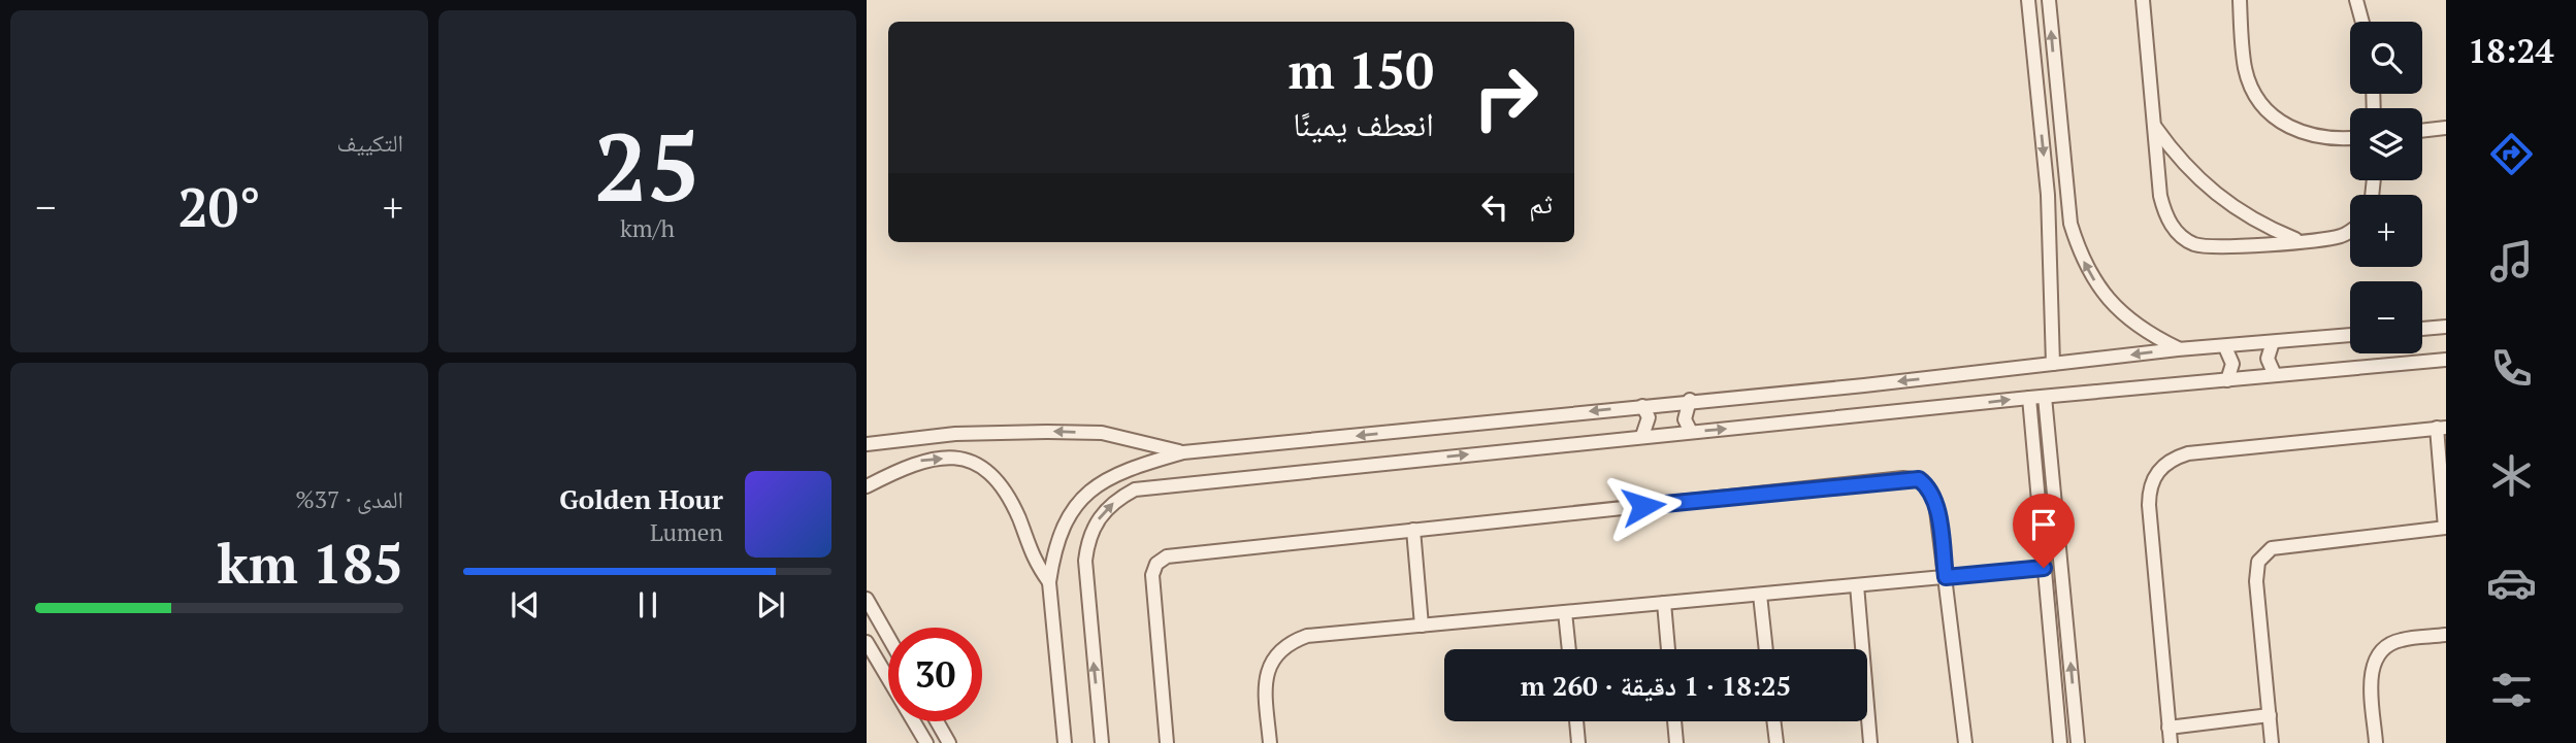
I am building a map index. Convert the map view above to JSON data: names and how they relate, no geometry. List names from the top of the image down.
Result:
{
  "page": {
    "tabs": "18:24",
    "tile": [
      ["25", "km/h"],
      "التكييف",
      ["المدى · 37%", "185 km"]
    ],
    "map_buttons": ["+", "−"],
    "turn": ["150 m", "انعطف يمينًا"],
    "then": "ثم",
    "heat": ["−", "20°", "+"],
    "song": ["Golden Hour", "Lumen"],
    "limit": "30",
    "trip": "18:25 · 1 دقيقة · 260 m"
  }
}
